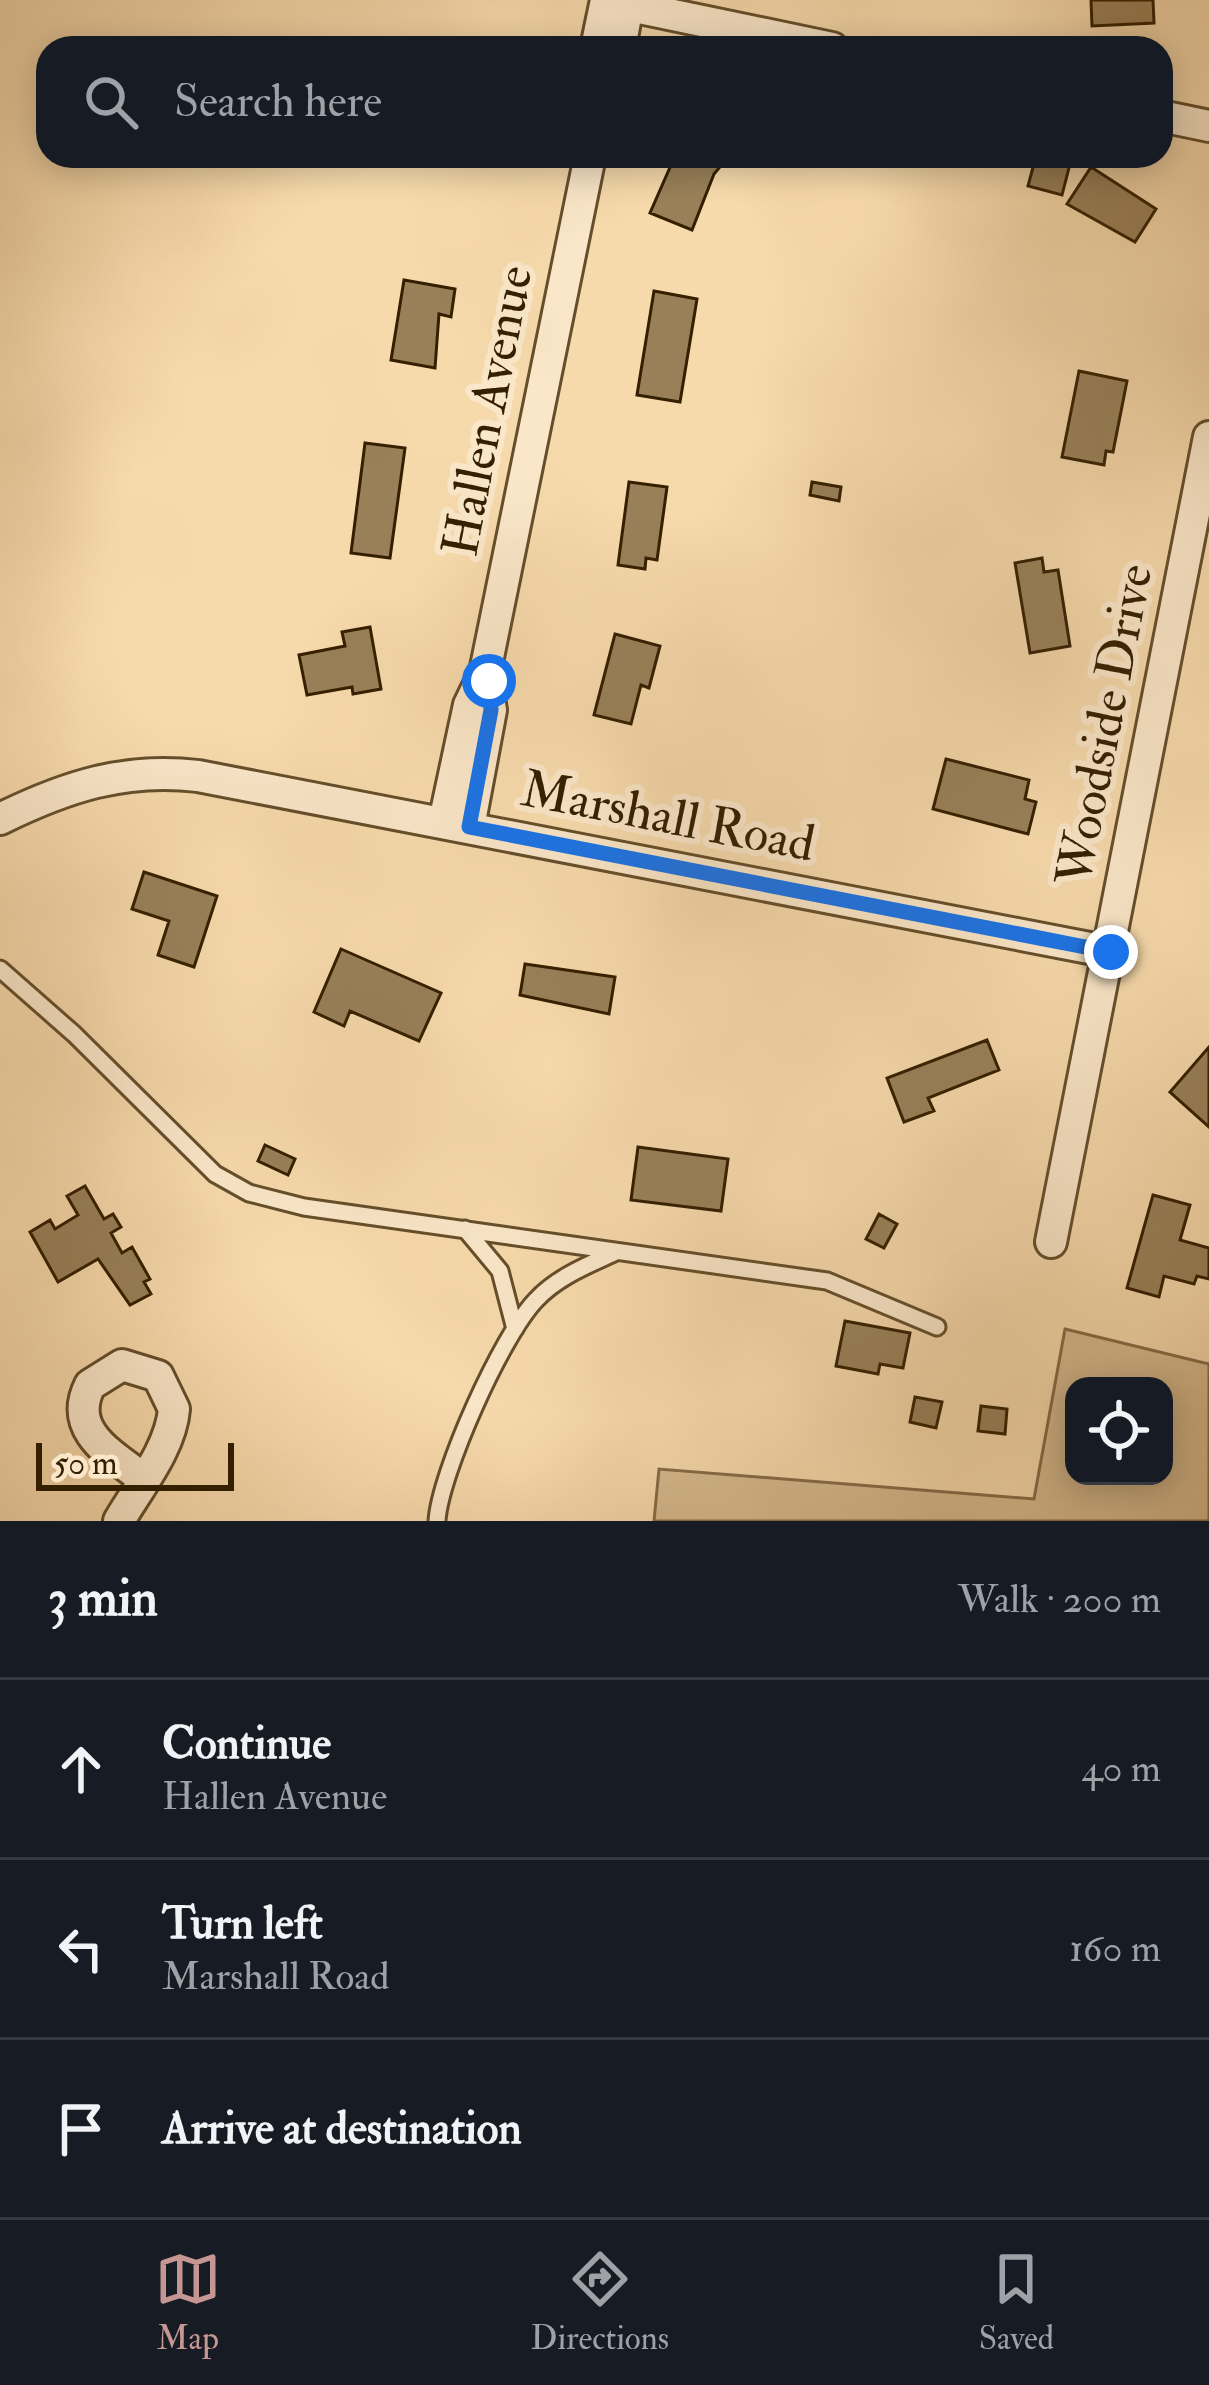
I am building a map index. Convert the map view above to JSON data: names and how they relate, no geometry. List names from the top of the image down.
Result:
{
  "streets": {
    "street": ["Hallen Avenue", "Woodside Drive", "Marshall Road"]
  },
  "crossings": [
    ["Hallen Avenue", "Marshall Road"],
    ["Woodside Drive", "Marshall Road"]
  ],
  "scale_bar": "50 m",
  "page": {
    "search": "Search here",
    "scale": "50 m",
    "heading": ["3 min", "Walk · 200 m"],
    "list": [
      ["Continue", "Hallen Avenue", "40 m"],
      ["Turn left", "Marshall Road", "160 m"],
      "Arrive at destination"
    ],
    "nav": ["Map", "Directions", "Saved"]
  }
}
